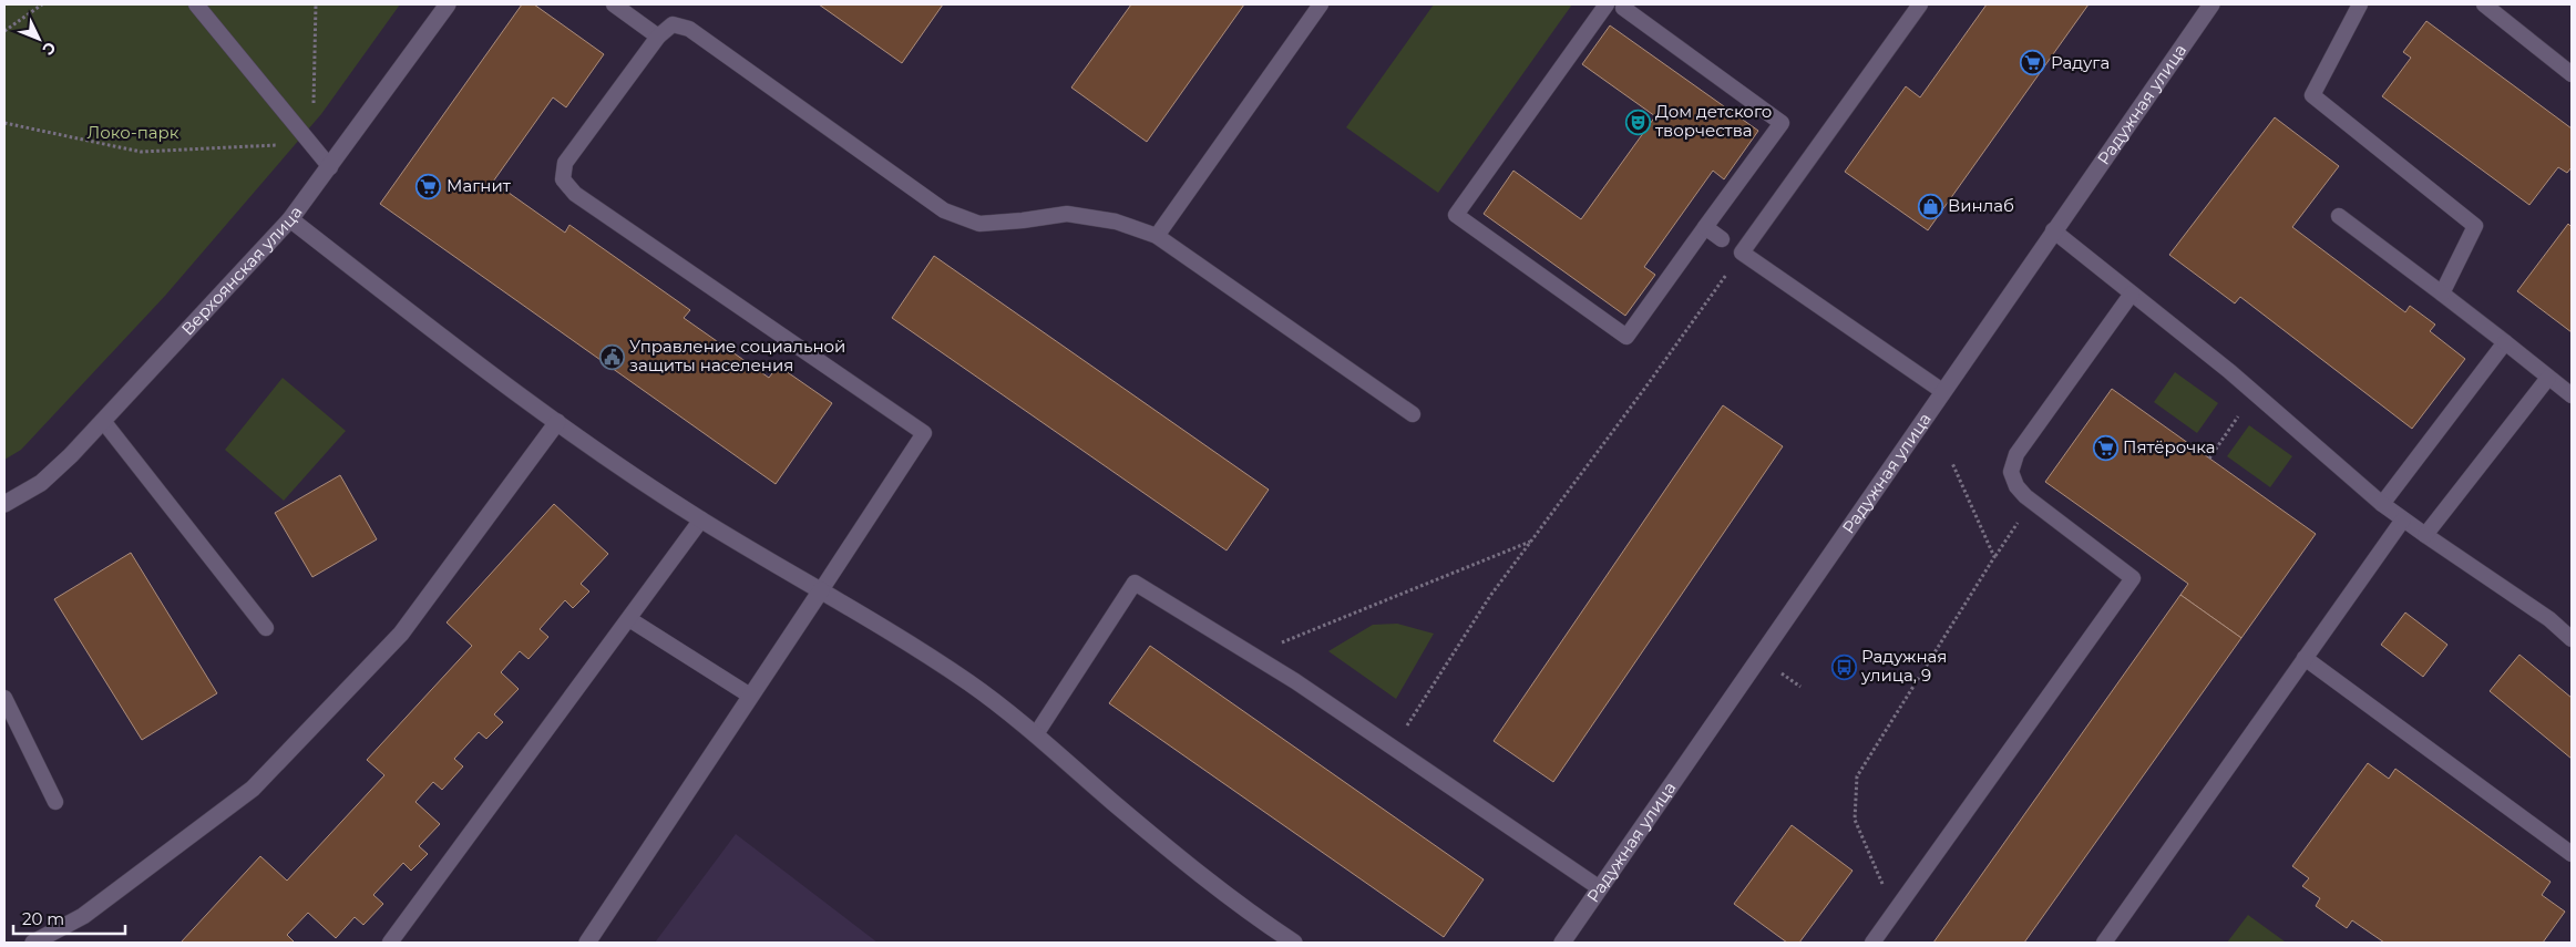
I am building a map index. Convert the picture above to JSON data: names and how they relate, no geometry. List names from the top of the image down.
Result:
{
  "streets": {
    "street": ["Радужная улица", "Верхоянская улица"]
  },
  "parks": ["Локо-парк"],
  "places": {
    "supermarket": ["Радуга", "Магнит", "Пятёрочка"],
    "theatre": ["Дом детского творчества"],
    "shop": ["Винлаб"],
    "public building": ["Управление социальной защиты населения"],
    "bus stop": ["Радужная улица, 9"]
  },
  "scale_bar": "20 m",
  "north": "bottom right"
}
